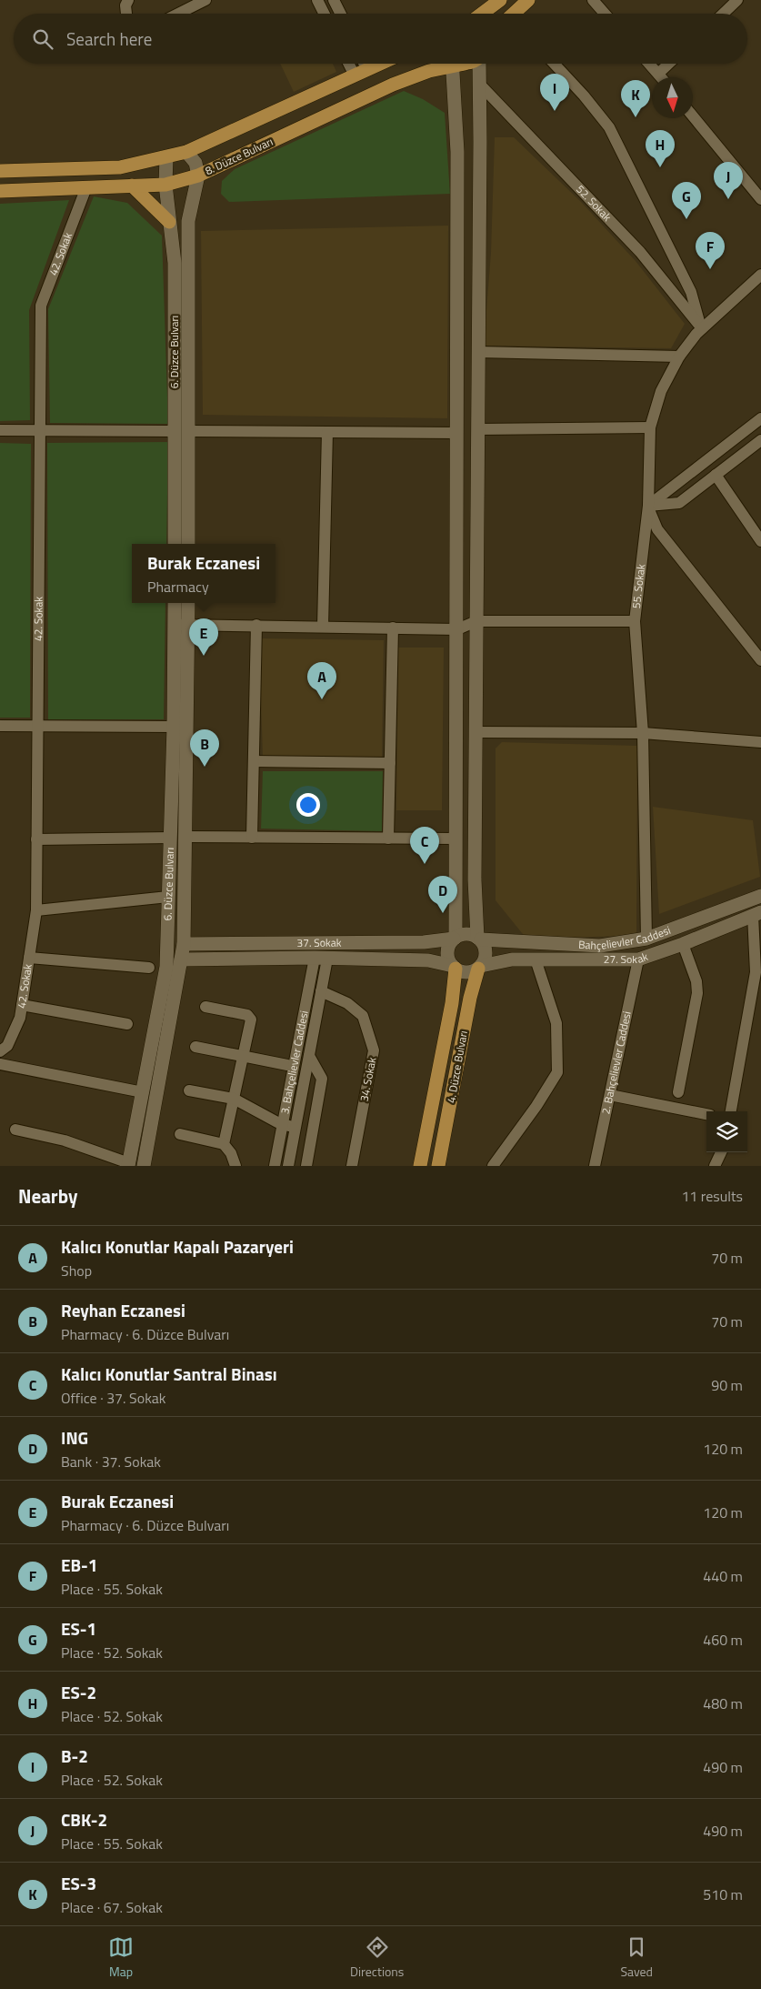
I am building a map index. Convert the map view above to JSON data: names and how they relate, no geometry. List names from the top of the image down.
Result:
{
  "streets": {
    "main road": [
      "8. Düzce Bulvarı",
      "6. Düzce Bulvarı",
      "Bahçelievler Caddesi",
      "37. Sokak",
      "27. Sokak",
      "4. Düzce Bulvarı"
    ],
    "street": [
      "52. Sokak",
      "42. Sokak",
      "55. Sokak",
      "3. Bahçelievler Caddesi",
      "2. Bahçelievler Caddesi",
      "34. Sokak"
    ]
  },
  "crossings": [
    ["8. Düzce Bulvarı", "42. Sokak"],
    ["8. Düzce Bulvarı", "6. Düzce Bulvarı"],
    ["52. Sokak", "55. Sokak"],
    ["6. Düzce Bulvarı", "37. Sokak"],
    ["55. Sokak", "Bahçelievler Caddesi"],
    ["Bahçelievler Caddesi", "37. Sokak"],
    ["Bahçelievler Caddesi", "27. Sokak"],
    ["Bahçelievler Caddesi", "4. Düzce Bulvarı"],
    ["37. Sokak", "27. Sokak"],
    ["37. Sokak", "4. Düzce Bulvarı"],
    ["27. Sokak", "2. Bahçelievler Caddesi"],
    ["27. Sokak", "4. Düzce Bulvarı"],
    ["3. Bahçelievler Caddesi", "34. Sokak"]
  ],
  "north": "bottom",
  "page": {
    "search": "Search here",
    "pins": [
      "I",
      "K",
      "H",
      "J",
      "G",
      "F",
      "E",
      "A",
      "B",
      "C",
      "D"
    ],
    "popup": ["Burak Eczanesi", "Pharmacy"],
    "heading": ["Nearby", "11 results"],
    "list": [
      {
        "mark": "A",
        "name": "Kalıcı Konutlar Kapalı Pazaryeri",
        "note": "Shop",
        "value": "70 m"
      },
      {
        "mark": "B",
        "name": "Reyhan Eczanesi",
        "note": "Pharmacy · 6. Düzce Bulvarı",
        "value": "70 m"
      },
      {
        "mark": "C",
        "name": "Kalıcı Konutlar Santral Binası",
        "note": "Office · 37. Sokak",
        "value": "90 m"
      },
      {
        "mark": "D",
        "name": "ING",
        "note": "Bank · 37. Sokak",
        "value": "120 m"
      },
      {
        "mark": "E",
        "name": "Burak Eczanesi",
        "note": "Pharmacy · 6. Düzce Bulvarı",
        "value": "120 m"
      },
      {
        "mark": "F",
        "name": "EB-1",
        "note": "Place · 55. Sokak",
        "value": "440 m"
      },
      {
        "mark": "G",
        "name": "ES-1",
        "note": "Place · 52. Sokak",
        "value": "460 m"
      },
      {
        "mark": "H",
        "name": "ES-2",
        "note": "Place · 52. Sokak",
        "value": "480 m"
      },
      {
        "mark": "I",
        "name": "B-2",
        "note": "Place · 52. Sokak",
        "value": "490 m"
      },
      {
        "mark": "J",
        "name": "CBK-2",
        "note": "Place · 55. Sokak",
        "value": "490 m"
      },
      {
        "mark": "K",
        "name": "ES-3",
        "note": "Place · 67. Sokak",
        "value": "510 m"
      }
    ],
    "nav": ["Map", "Directions", "Saved"]
  }
}
